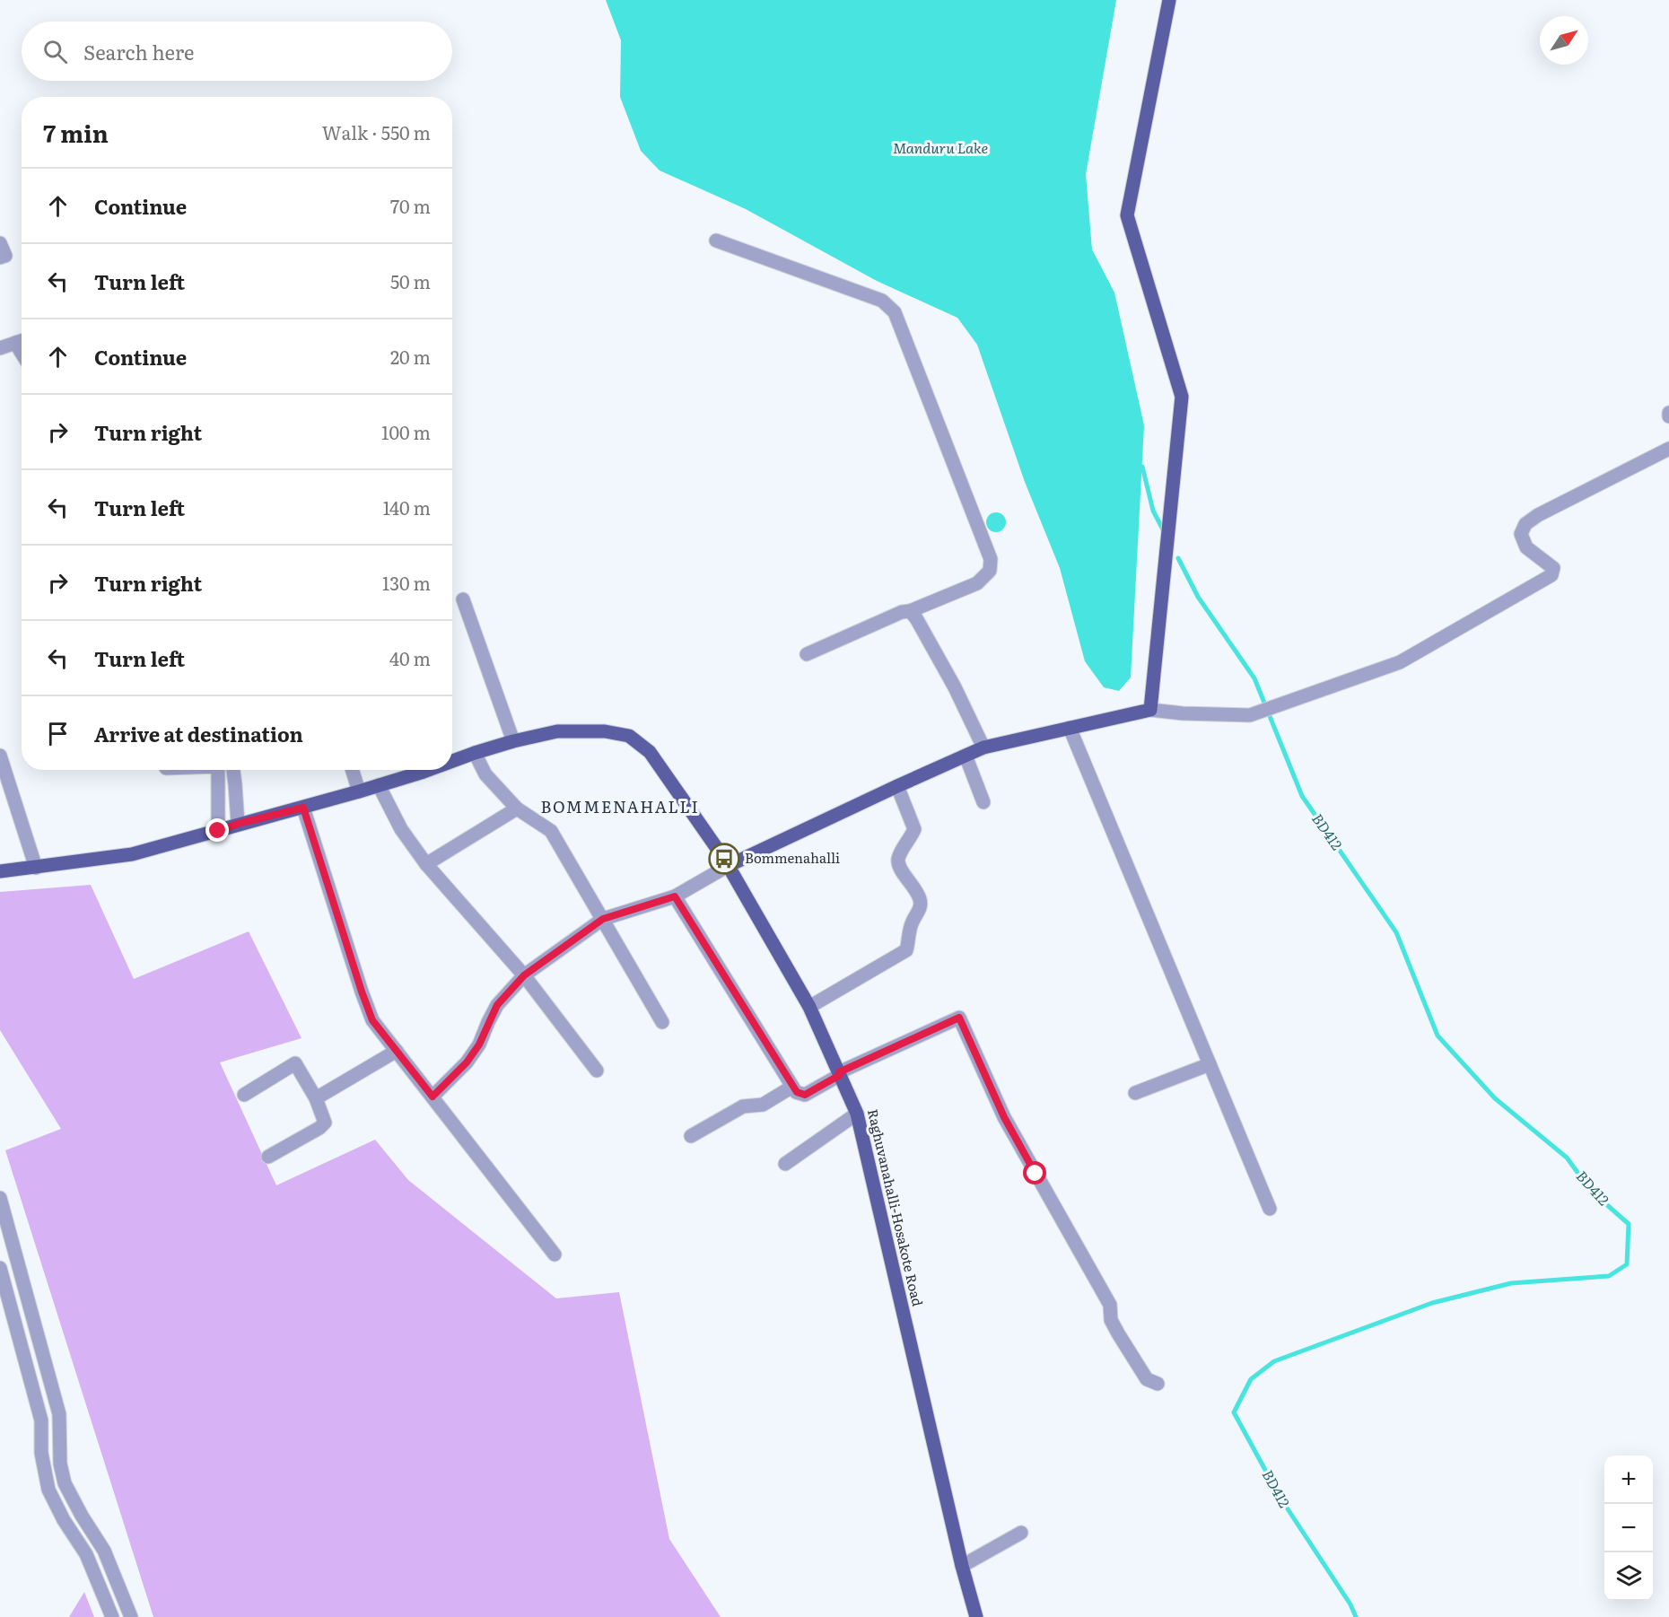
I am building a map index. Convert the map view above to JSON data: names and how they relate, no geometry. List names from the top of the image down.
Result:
{
  "streets": {
    "main road": ["Raghuvanahalli-Hosakote Road"]
  },
  "districts": ["BOMMENAHALLI"],
  "water": ["Manduru Lake", "BD412"],
  "places": {
    "bus stop": ["Bommenahalli"]
  },
  "north": "top right",
  "page": {
    "search": "Search here",
    "heading": ["7 min", "Walk · 550 m"],
    "list": [
      ["Continue", "70 m"],
      ["Turn left", "50 m"],
      ["Continue", "20 m"],
      ["Turn right", "100 m"],
      ["Turn left", "140 m"],
      ["Turn right", "130 m"],
      ["Turn left", "40 m"],
      "Arrive at destination"
    ],
    "map_buttons": ["+", "−"]
  }
}
